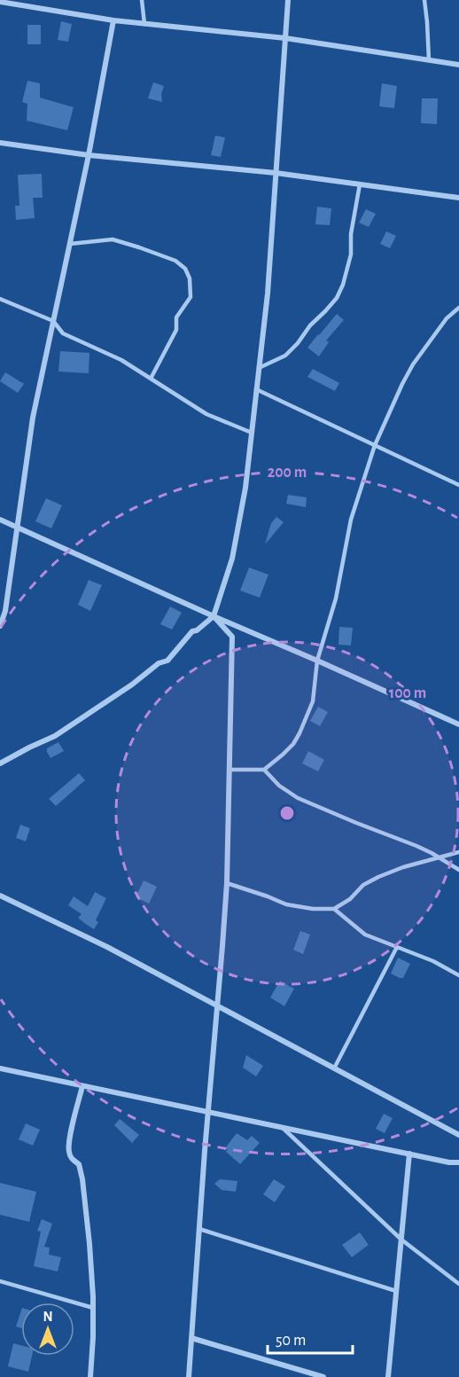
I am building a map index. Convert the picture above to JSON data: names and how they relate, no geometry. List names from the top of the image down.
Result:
{
  "scale_bar": "50 m",
  "north": "top",
  "rings": ["200 m", "100 m"]
}
